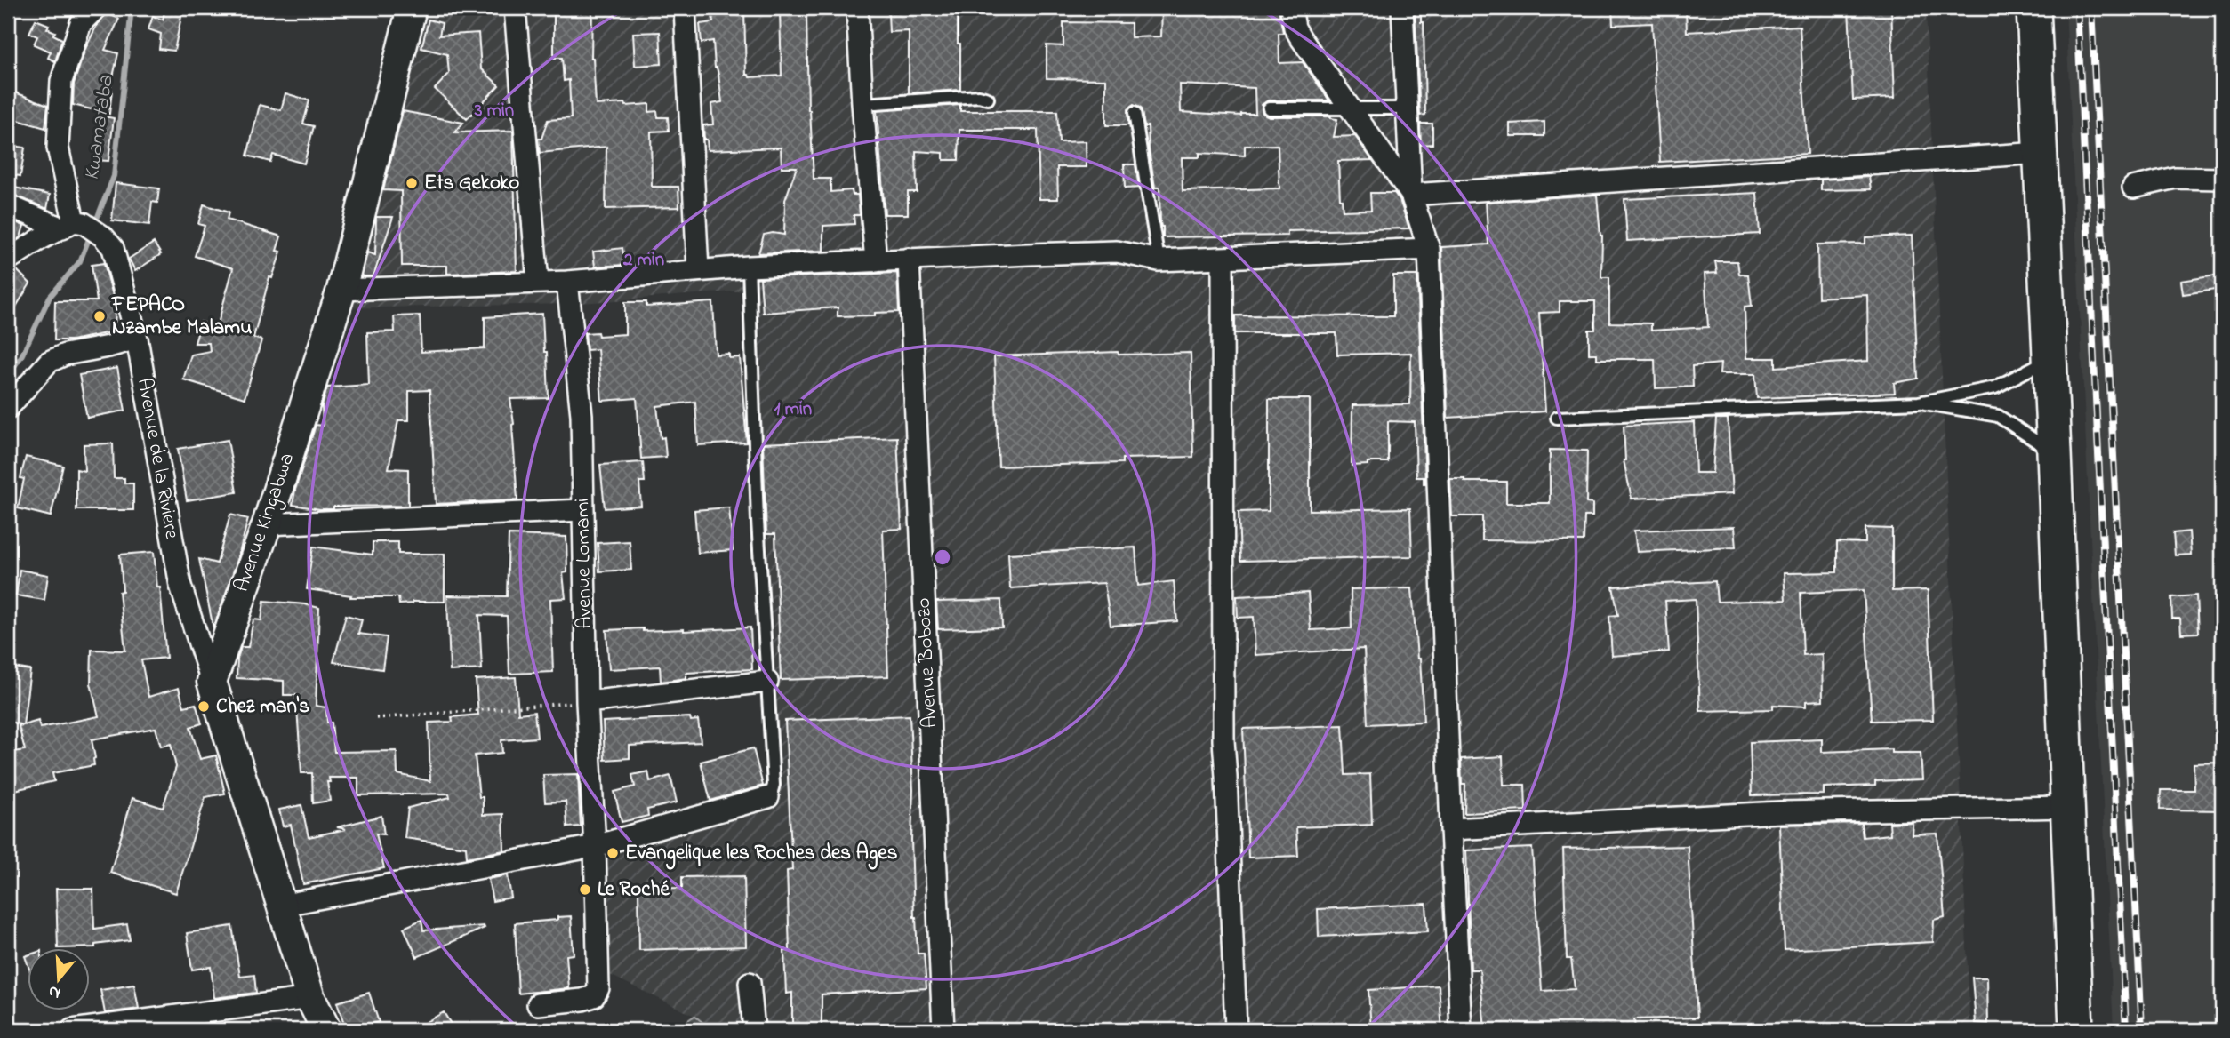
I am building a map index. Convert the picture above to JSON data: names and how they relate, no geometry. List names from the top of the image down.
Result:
{
  "streets": {
    "street": [
      "Avenue de la Riviere",
      "Avenue Kingabwa",
      "Avenue Lomami",
      "Avenue Bobozo"
    ]
  },
  "crossings": [
    ["Avenue de la Riviere", "Avenue Kingabwa"]
  ],
  "water": ["Kwamataba"],
  "places": [
    "Ets Gekoko",
    "FEPACO Nzambe Malamu",
    "Chez man's",
    "Evangelique les Roches des Ages",
    "Le Roché"
  ],
  "north": "bottom",
  "rings": ["3 min", "2 min", "1 min"]
}
